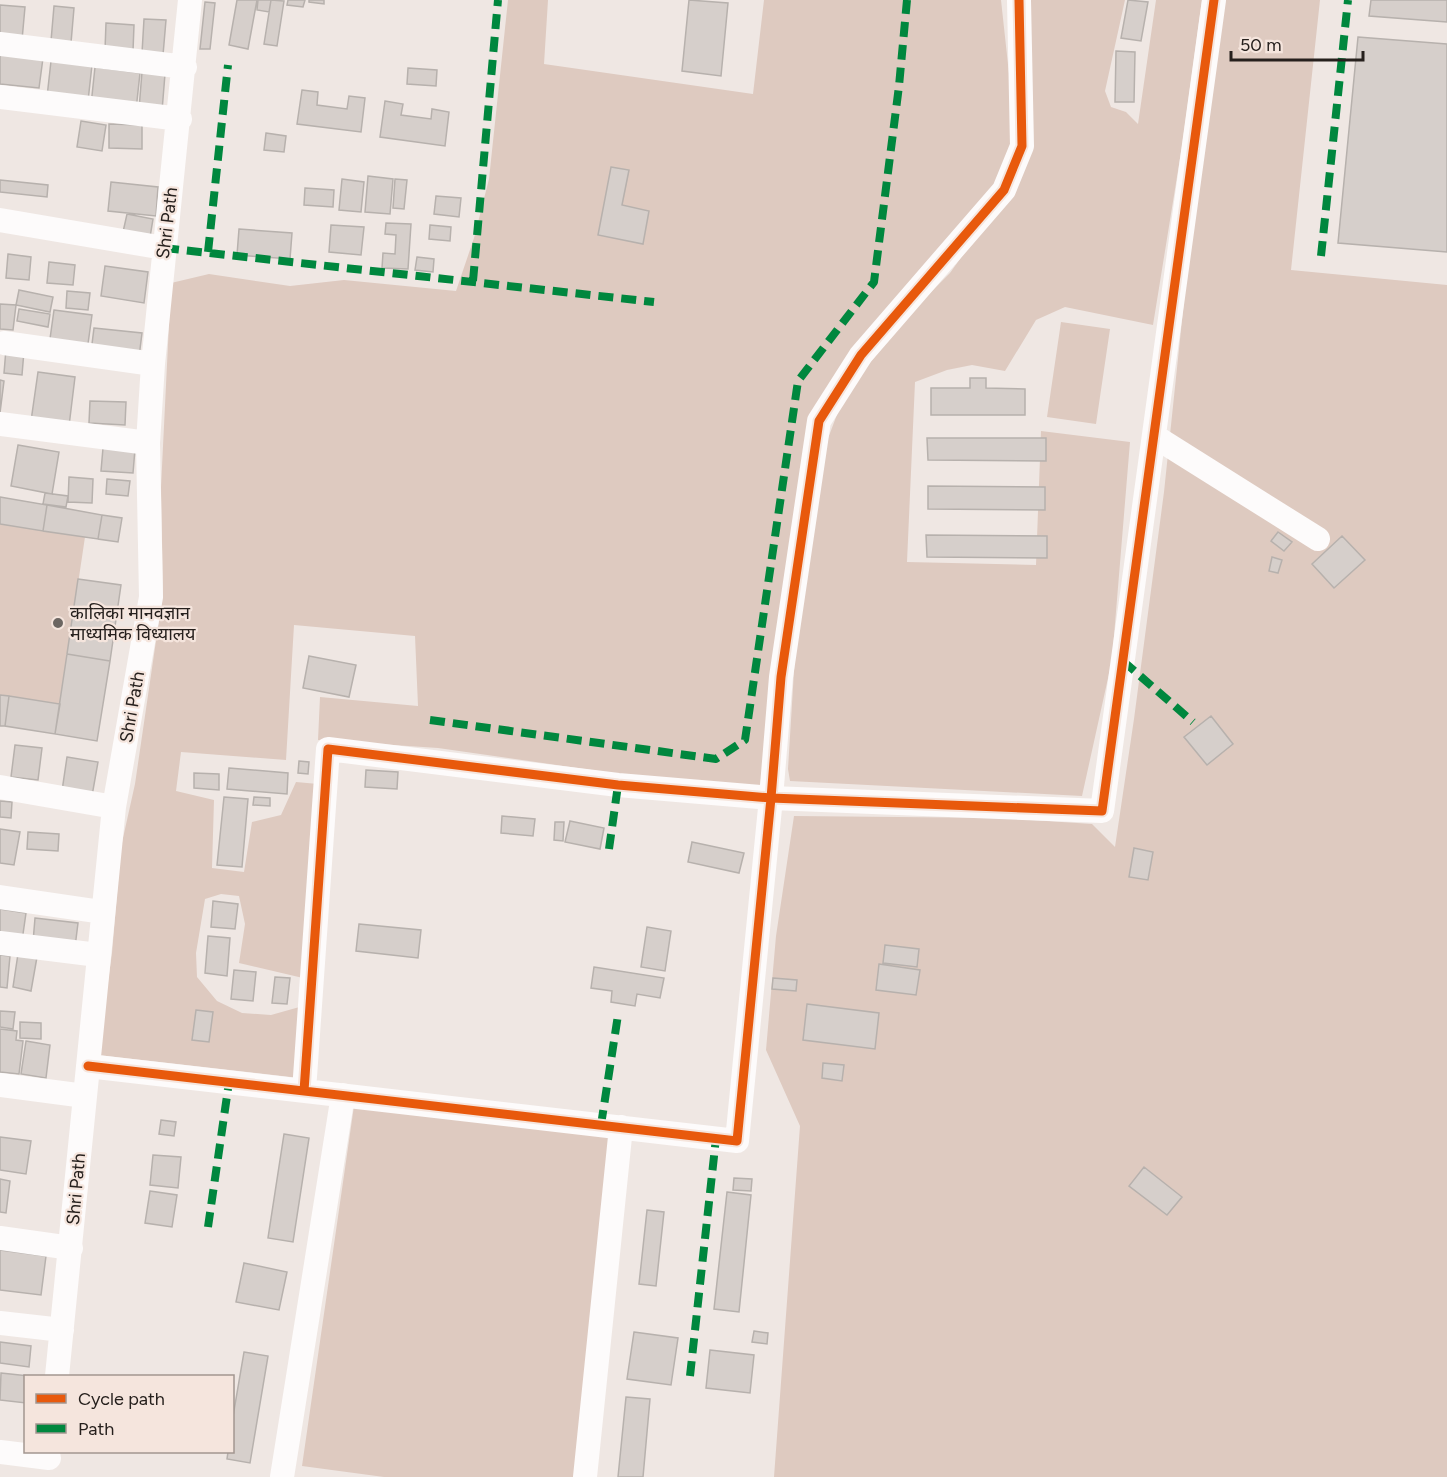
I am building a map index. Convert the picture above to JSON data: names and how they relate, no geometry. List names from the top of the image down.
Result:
{
  "streets": {
    "street": ["Shri Path"]
  },
  "places": ["कालिका मानवज्ञान माध्यमिक विध्यालय"],
  "legend": ["Cycle path", "Path"],
  "scale_bar": "50 m"
}
